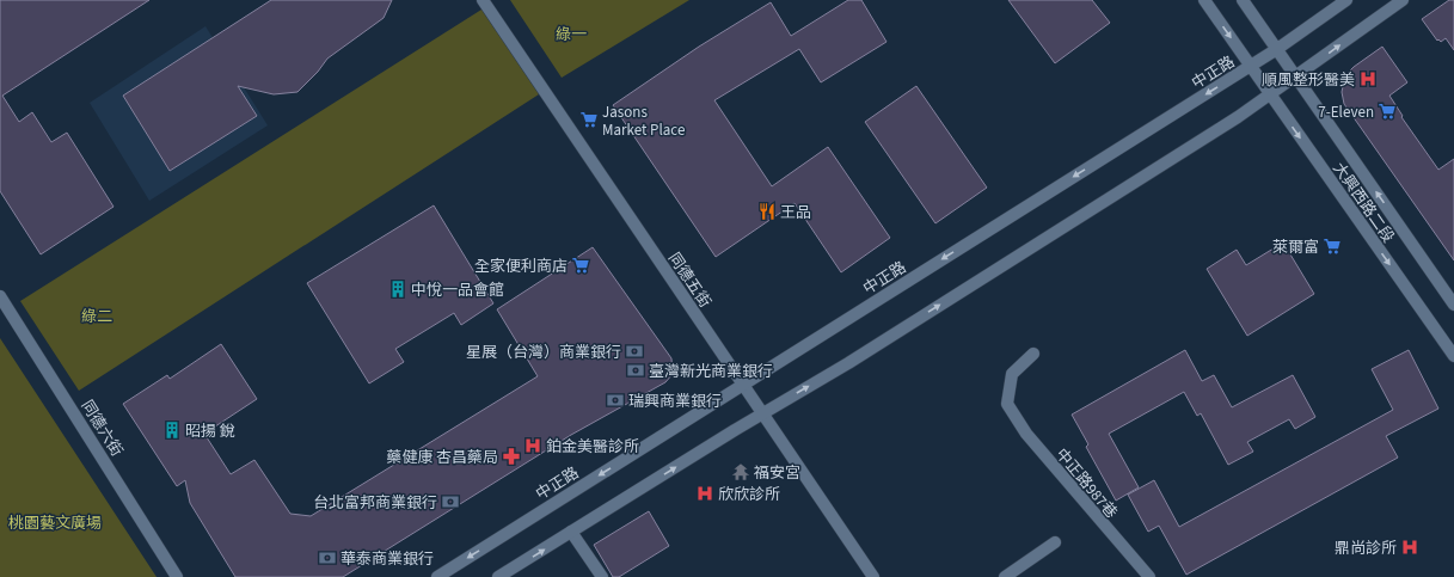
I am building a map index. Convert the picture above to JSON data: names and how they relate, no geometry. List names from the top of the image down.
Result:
{
  "streets": {
    "street": [
      "中正路",
      "大興西路二段",
      "同德五街",
      "同德六街",
      "中正路987巷"
    ]
  },
  "crossings": [
    ["中正路", "大興西路二段"],
    ["中正路", "同德五街"]
  ],
  "parks": ["綠一", "綠二", "桃園藝文廣場"],
  "places": {
    "hospital": [
      "順風整形醫美",
      "鉑金美醫診所",
      "欣欣診所",
      "鼎尚診所"
    ],
    "supermarket": [
      "7-Eleven",
      "Jasons Market Place",
      "萊爾富",
      "全家便利商店"
    ],
    "restaurant": ["王品"],
    "building": ["中悅一品會館", "昭揚 銳"],
    "bank": [
      "星展（台灣）商業銀行",
      "臺灣新光商業銀行",
      "瑞興商業銀行",
      "台北富邦商業銀行",
      "華泰商業銀行"
    ],
    "pharmacy": ["藥健康 杏昌藥局"],
    "temple": ["福安宮"]
  }
}
